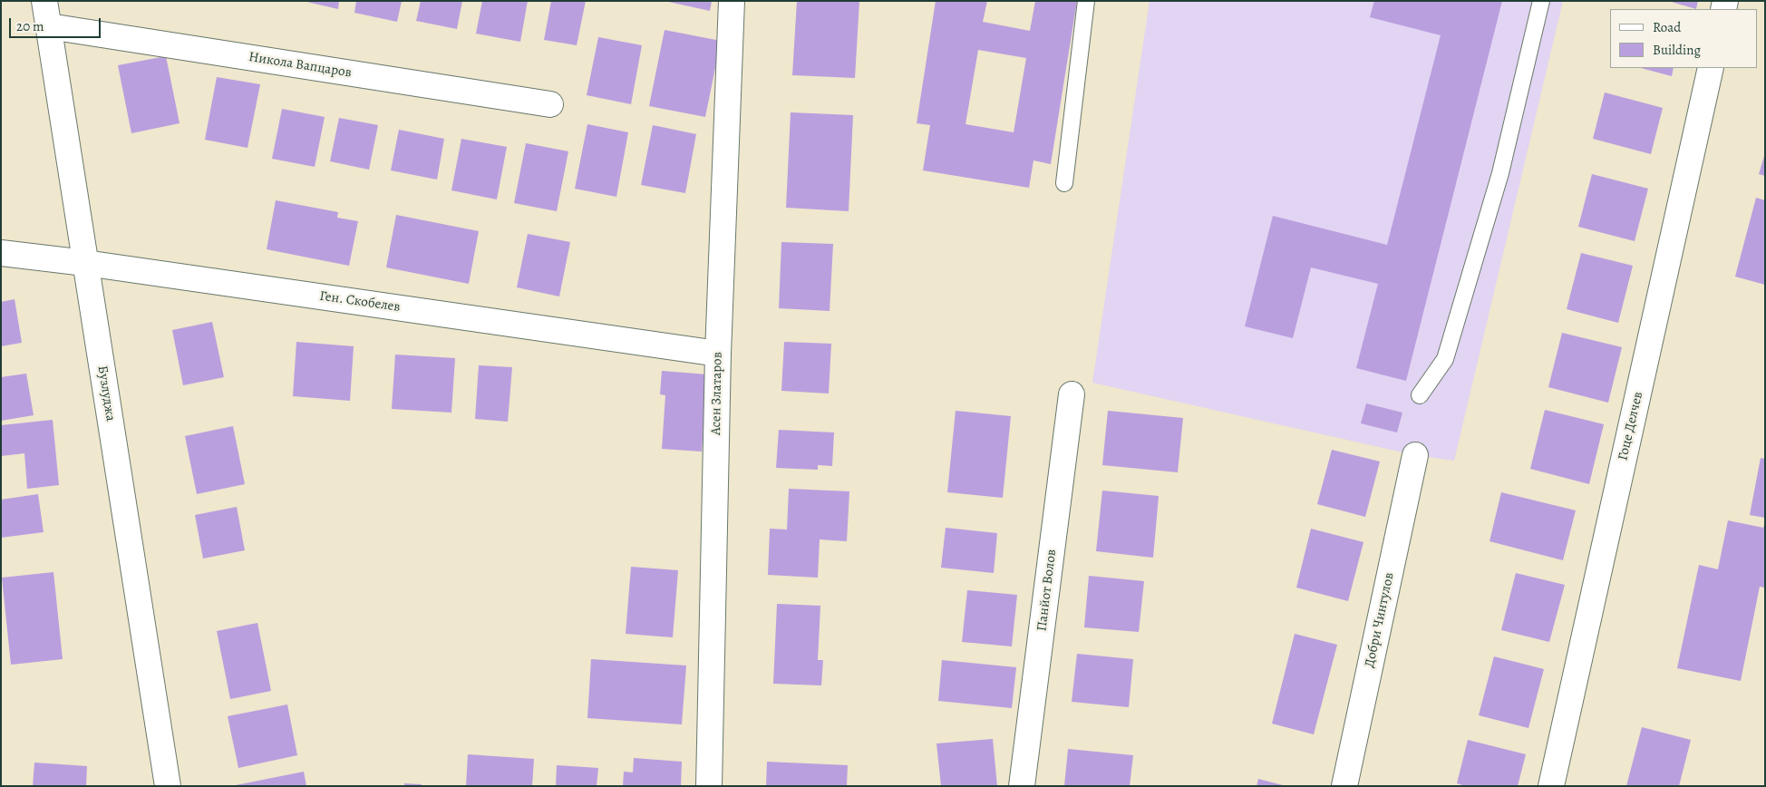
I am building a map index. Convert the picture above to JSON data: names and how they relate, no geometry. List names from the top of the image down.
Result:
{
  "streets": {
    "street": [
      "Никола Вапцаров",
      "Ген. Скобелев",
      "Бузлуджа",
      "Асен Златаров",
      "Гоце Делчев",
      "Панйот Волов",
      "Добри Чинтулов"
    ]
  },
  "crossings": [
    ["Никола Вапцаров", "Бузлуджа"],
    ["Ген. Скобелев", "Бузлуджа"],
    ["Ген. Скобелев", "Асен Златаров"]
  ],
  "legend": ["Road", "Building"],
  "scale_bar": "20 m"
}
